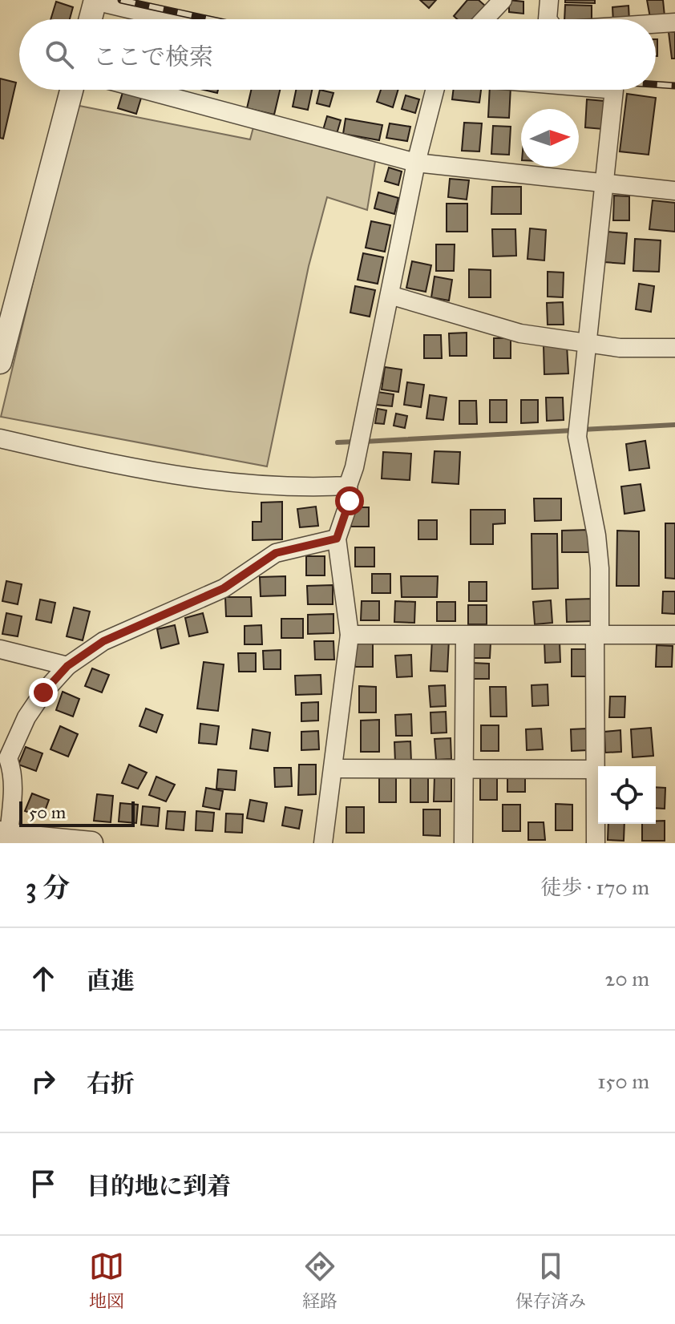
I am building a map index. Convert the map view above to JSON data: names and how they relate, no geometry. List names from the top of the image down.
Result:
{
  "scale_bar": "50 m",
  "north": "right",
  "page": {
    "search": "ここで検索",
    "scale": "50 m",
    "heading": ["3 分", "徒歩 · 170 m"],
    "list": [
      ["直進", "20 m"],
      ["右折", "150 m"],
      "目的地に到着"
    ],
    "nav": ["地図", "経路", "保存済み"]
  }
}
